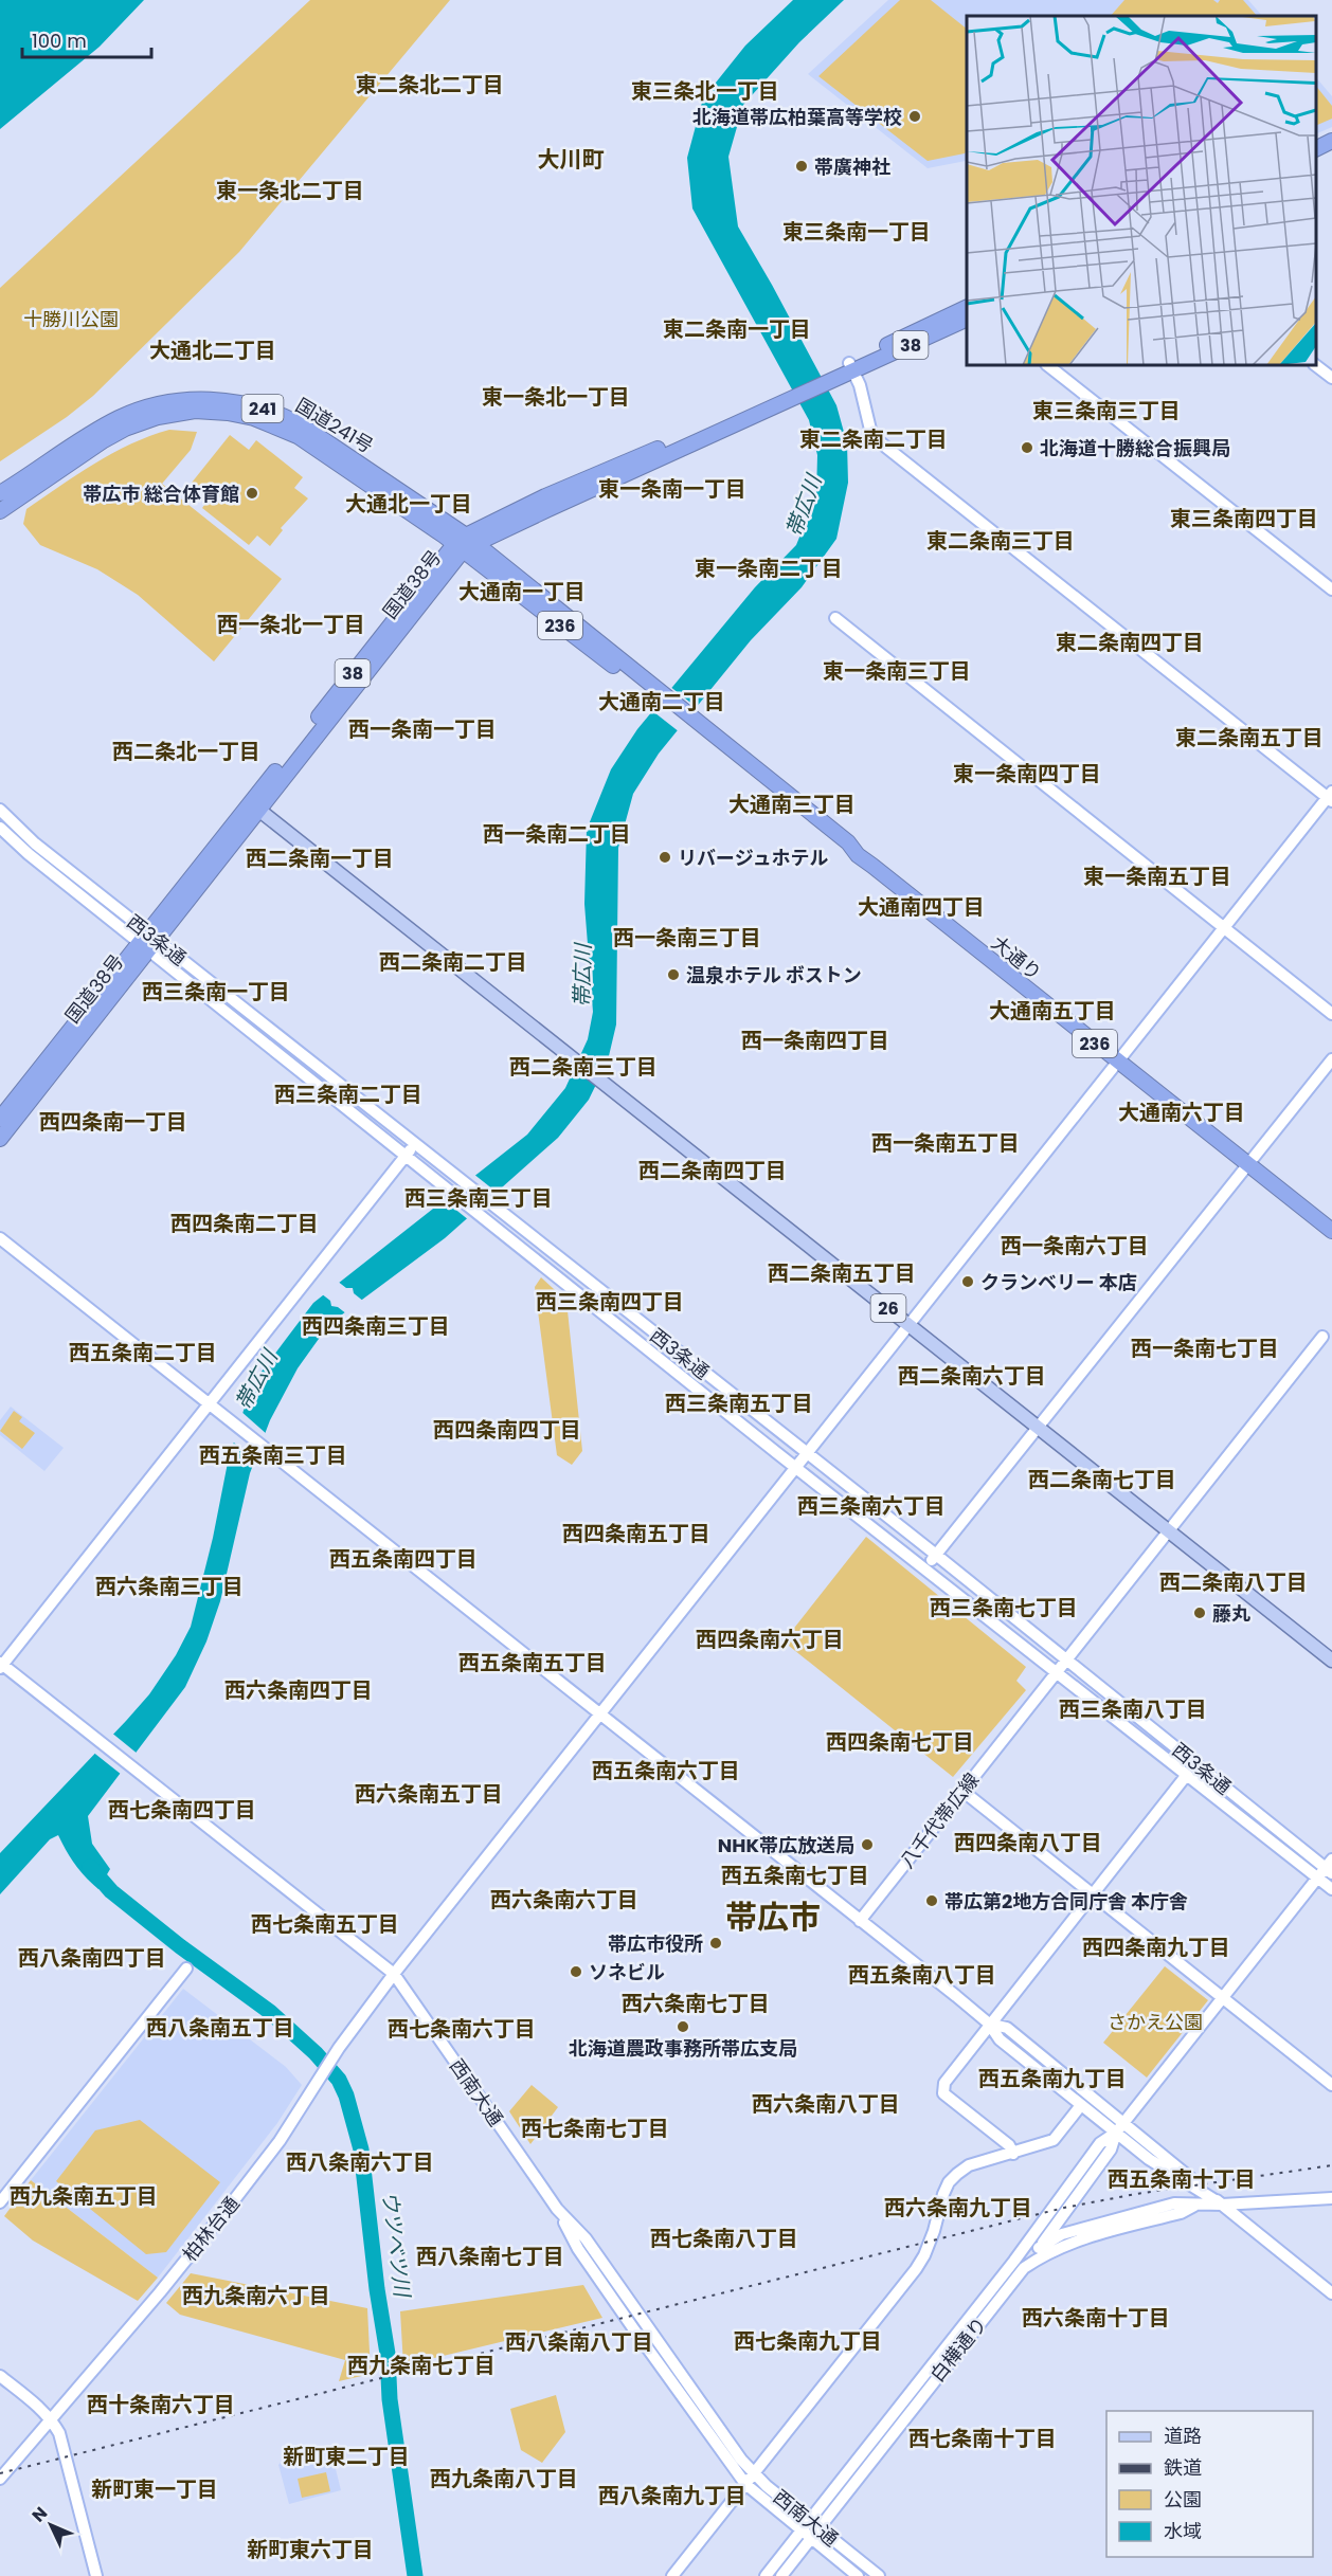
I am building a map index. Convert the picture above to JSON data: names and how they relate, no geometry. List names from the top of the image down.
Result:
{
  "streets": {
    "highway": [
      "38",
      "241",
      "国道241号",
      "国道38号",
      "236",
      "大通り"
    ],
    "main road": ["26"],
    "street": [
      "西3条通",
      "八千代帯広線",
      "西南大通",
      "柏林台通",
      "白樺通り"
    ]
  },
  "crossings": [
    ["国道241号", "国道38号"],
    ["国道241号", "大通り"],
    ["国道38号", "西3条通"],
    ["国道38号", "大通り"],
    ["国道38号", "26"],
    ["西3条通", "八千代帯広線"],
    ["西3条通", "柏林台通"],
    ["大通り", "柏林台通"],
    ["26", "八千代帯広線"],
    ["26", "柏林台通"],
    ["西南大通", "柏林台通"],
    ["西南大通", "白樺通り"]
  ],
  "districts": [
    "東二条北二丁目",
    "東三条北一丁目",
    "大川町",
    "東一条北二丁目",
    "東三条南一丁目",
    "東二条南一丁目",
    "大通北二丁目",
    "東一条北一丁目",
    "東三条南三丁目",
    "東二条南二丁目",
    "東一条南一丁目",
    "大通北一丁目",
    "東三条南四丁目",
    "東二条南三丁目",
    "東一条南二丁目",
    "大通南一丁目",
    "西一条北一丁目",
    "東二条南四丁目",
    "東一条南三丁目",
    "大通南二丁目",
    "西一条南一丁目",
    "東二条南五丁目",
    "西二条北一丁目",
    "東一条南四丁目",
    "大通南三丁目",
    "西一条南二丁目",
    "西二条南一丁目",
    "東一条南五丁目",
    "大通南四丁目",
    "西一条南三丁目",
    "西二条南二丁目",
    "西三条南一丁目",
    "大通南五丁目",
    "西一条南四丁目",
    "西二条南三丁目",
    "西三条南二丁目",
    "大通南六丁目",
    "西四条南一丁目",
    "西一条南五丁目",
    "西二条南四丁目",
    "西三条南三丁目",
    "西四条南二丁目",
    "西一条南六丁目",
    "西二条南五丁目",
    "西三条南四丁目",
    "西四条南三丁目",
    "西一条南七丁目",
    "西五条南二丁目",
    "西二条南六丁目",
    "西三条南五丁目",
    "西四条南四丁目",
    "西五条南三丁目",
    "西二条南七丁目",
    "西三条南六丁目",
    "西四条南五丁目",
    "西五条南四丁目",
    "西二条南八丁目",
    "西六条南三丁目",
    "西三条南七丁目",
    "西四条南六丁目",
    "西五条南五丁目",
    "西六条南四丁目",
    "西三条南八丁目",
    "西四条南七丁目",
    "西五条南六丁目",
    "西六条南五丁目",
    "西七条南四丁目",
    "西四条南八丁目",
    "西五条南七丁目",
    "西六条南六丁目",
    "帯広市",
    "西七条南五丁目",
    "西四条南九丁目",
    "西八条南四丁目",
    "西五条南八丁目",
    "西六条南七丁目",
    "西八条南五丁目",
    "西七条南六丁目",
    "西五条南九丁目",
    "西六条南八丁目",
    "西七条南七丁目",
    "西八条南六丁目",
    "西五条南十丁目",
    "西九条南五丁目",
    "西六条南九丁目",
    "西七条南八丁目",
    "西八条南七丁目",
    "西九条南六丁目",
    "西六条南十丁目",
    "西七条南九丁目",
    "西八条南八丁目",
    "西九条南七丁目",
    "西十条南六丁目",
    "西七条南十丁目",
    "新町東二丁目",
    "西九条南八丁目",
    "新町東一丁目",
    "西八条南九丁目",
    "新町東六丁目"
  ],
  "water": ["帯広川", "ウツベツ川"],
  "parks": ["十勝川公園", "さかえ公園"],
  "places": [
    "北海道帯広柏葉高等学校",
    "帯廣神社",
    "北海道十勝総合振興局",
    "帯広市 総合体育館",
    "リバージュホテル",
    "温泉ホテル ボストン",
    "クランベリー 本店",
    "藤丸",
    "NHK帯広放送局",
    "帯広第2地方合同庁舎 本庁舎",
    "帯広市役所",
    "ソネビル",
    "北海道農政事務所帯広支局"
  ],
  "legend": [
    "道路",
    "鉄道",
    "公園",
    "水域"
  ],
  "scale_bar": "100 m",
  "north": "top left"
}
